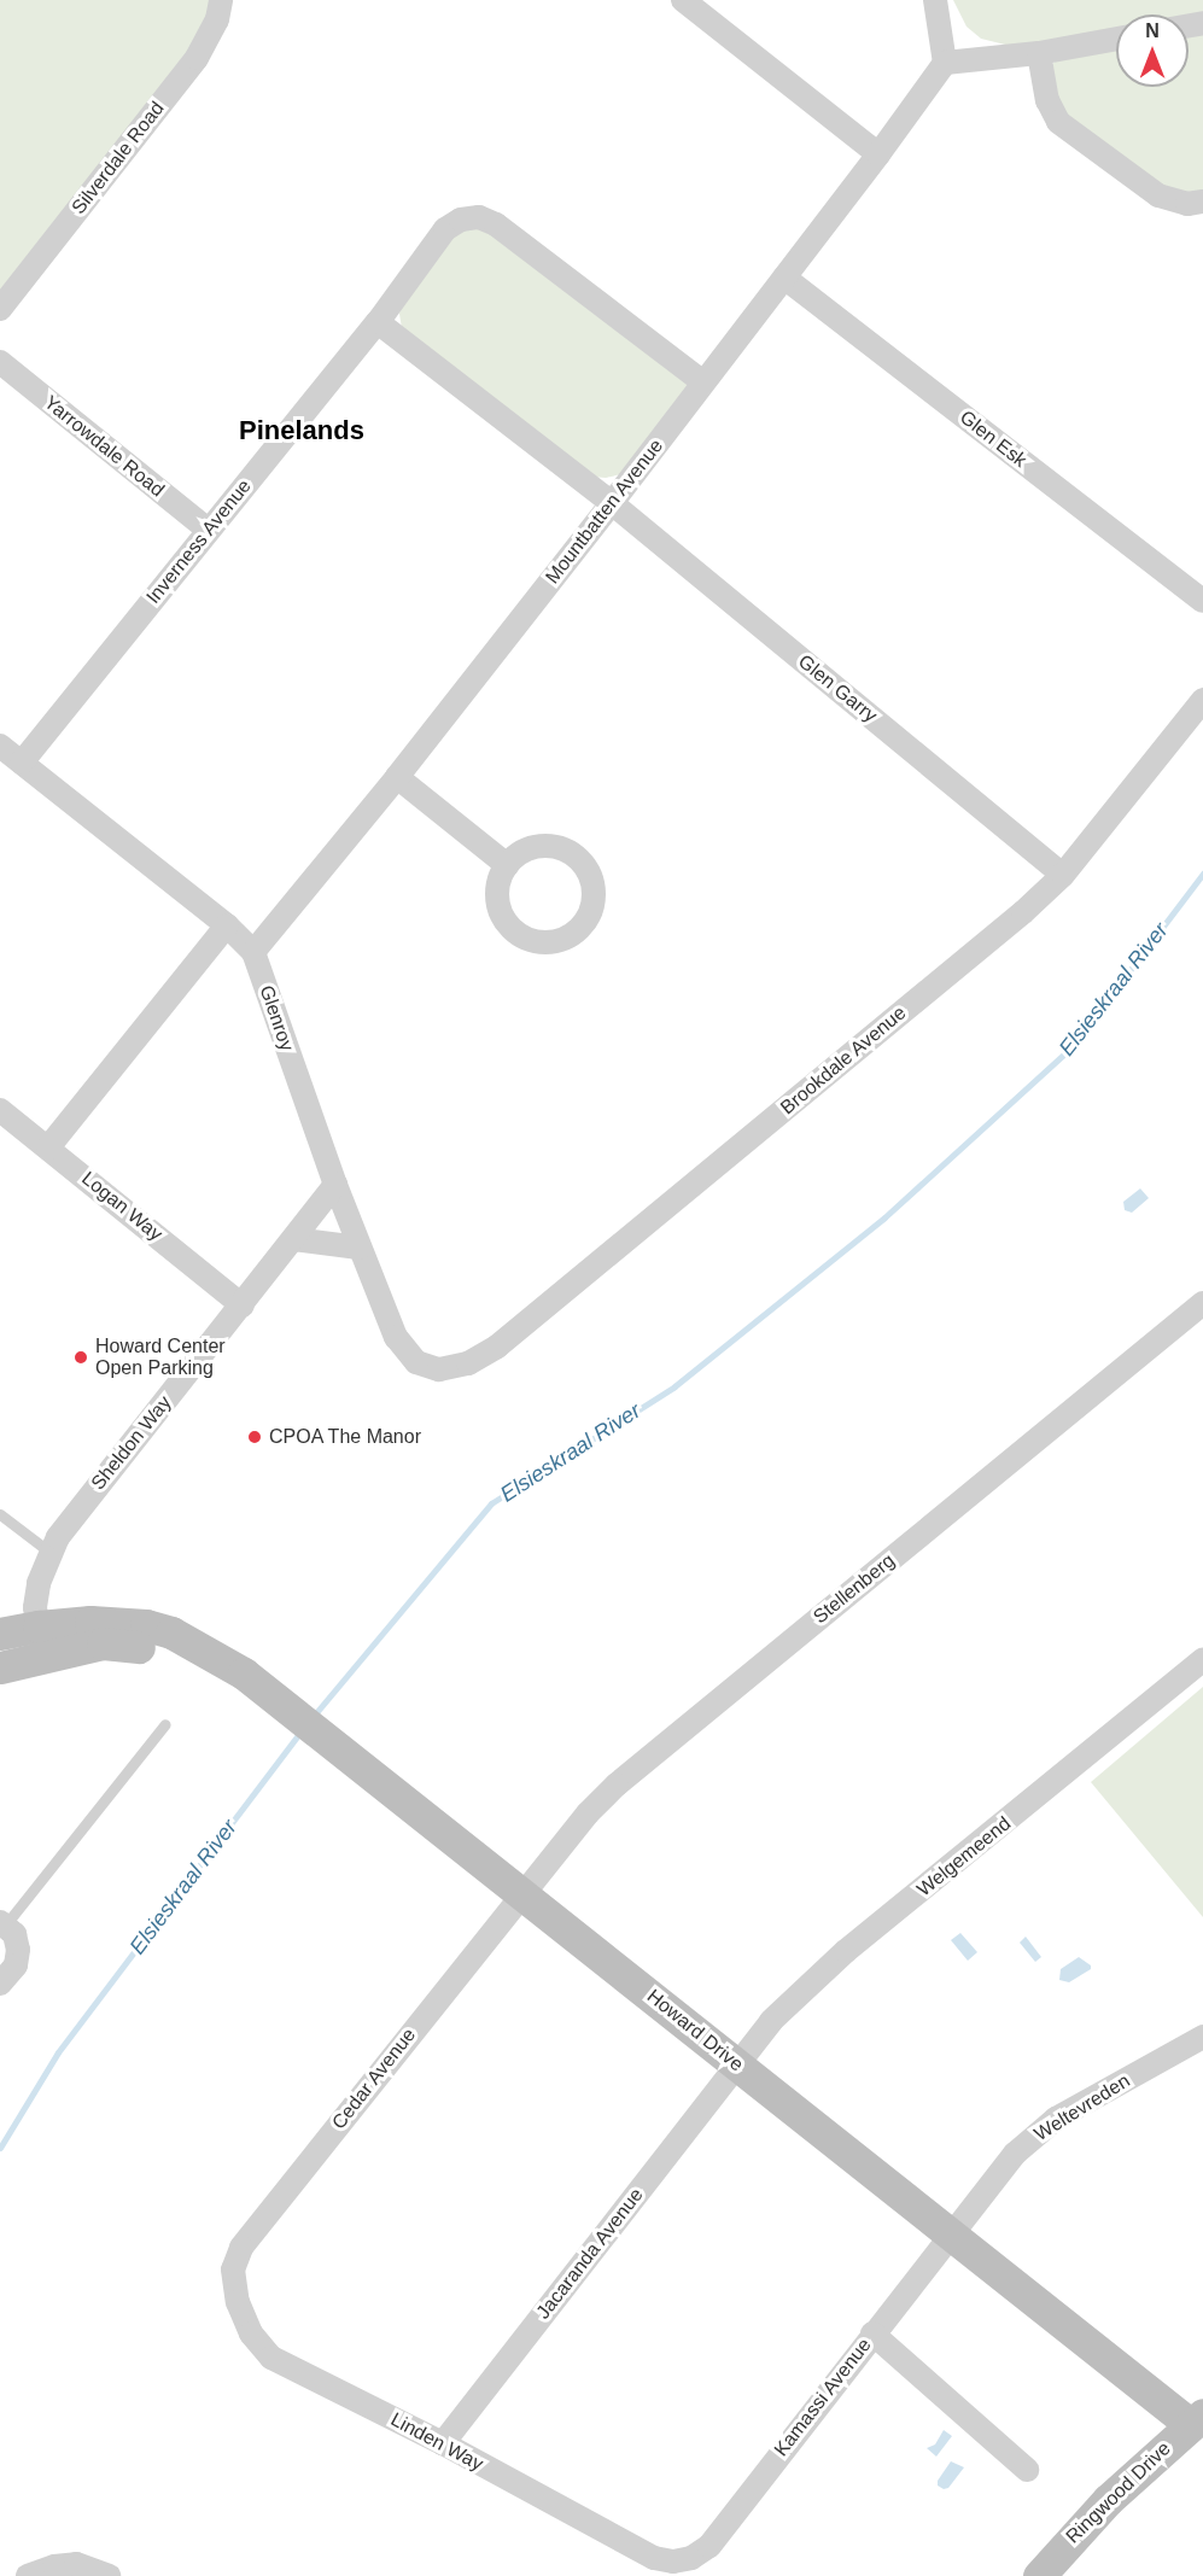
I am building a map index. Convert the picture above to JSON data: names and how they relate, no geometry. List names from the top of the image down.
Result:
{
  "streets": {
    "street": [
      "Silverdale Road",
      "Glen Esk",
      "Yarrowdale Road",
      "Mountbatten Avenue",
      "Inverness Avenue",
      "Glen Garry",
      "Glenroy",
      "Brookdale Avenue",
      "Logan Way",
      "Sheldon Way",
      "Stellenberg",
      "Welgemeend",
      "Howard Drive",
      "Cedar Avenue",
      "Weltevreden",
      "Jacaranda Avenue",
      "Kamassi Avenue",
      "Linden Way",
      "Ringwood Drive"
    ]
  },
  "crossings": [
    ["Glen Esk", "Mountbatten Avenue"],
    ["Yarrowdale Road", "Inverness Avenue"],
    ["Mountbatten Avenue", "Inverness Avenue"],
    ["Mountbatten Avenue", "Glen Garry"],
    ["Mountbatten Avenue", "Glenroy"],
    ["Inverness Avenue", "Glenroy"],
    ["Glen Garry", "Brookdale Avenue"],
    ["Glenroy", "Brookdale Avenue"],
    ["Glenroy", "Sheldon Way"],
    ["Logan Way", "Sheldon Way"],
    ["Sheldon Way", "Howard Drive"],
    ["Stellenberg", "Howard Drive"],
    ["Stellenberg", "Cedar Avenue"],
    ["Welgemeend", "Howard Drive"],
    ["Welgemeend", "Jacaranda Avenue"],
    ["Howard Drive", "Cedar Avenue"],
    ["Howard Drive", "Weltevreden"],
    ["Howard Drive", "Jacaranda Avenue"],
    ["Howard Drive", "Kamassi Avenue"],
    ["Howard Drive", "Ringwood Drive"],
    ["Cedar Avenue", "Linden Way"],
    ["Weltevreden", "Kamassi Avenue"],
    ["Jacaranda Avenue", "Linden Way"],
    ["Kamassi Avenue", "Linden Way"]
  ],
  "districts": ["Pinelands"],
  "water": ["Elsieskraal River"],
  "places": ["Howard Center Open Parking", "CPOA The Manor"],
  "north": "top"
}
